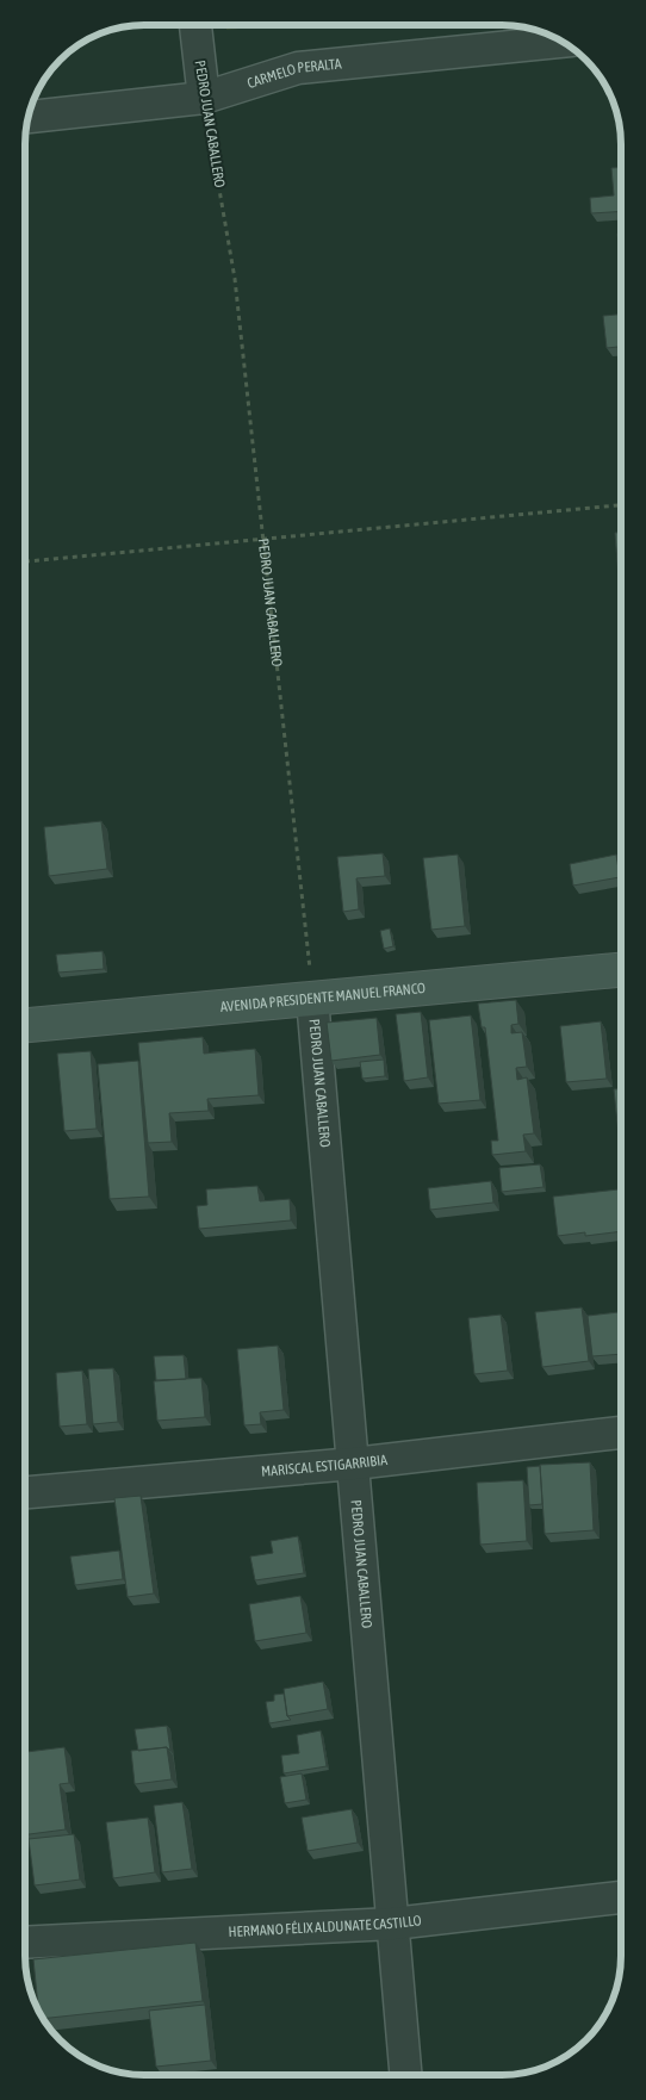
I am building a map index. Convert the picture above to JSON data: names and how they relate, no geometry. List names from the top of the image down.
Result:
{
  "streets": {
    "main road": ["AVENIDA PRESIDENTE MANUEL FRANCO"],
    "street": [
      "CARMELO PERALTA",
      "PEDRO JUAN CABALLERO",
      "MARISCAL ESTIGARRIBIA",
      "HERMANO FÉLIX ALDUNATE CASTILLO"
    ]
  },
  "crossings": [
    ["CARMELO PERALTA", "PEDRO JUAN CABALLERO"],
    ["PEDRO JUAN CABALLERO", "AVENIDA PRESIDENTE MANUEL FRANCO"],
    ["PEDRO JUAN CABALLERO", "MARISCAL ESTIGARRIBIA"],
    ["PEDRO JUAN CABALLERO", "HERMANO FÉLIX ALDUNATE CASTILLO"]
  ]
}
